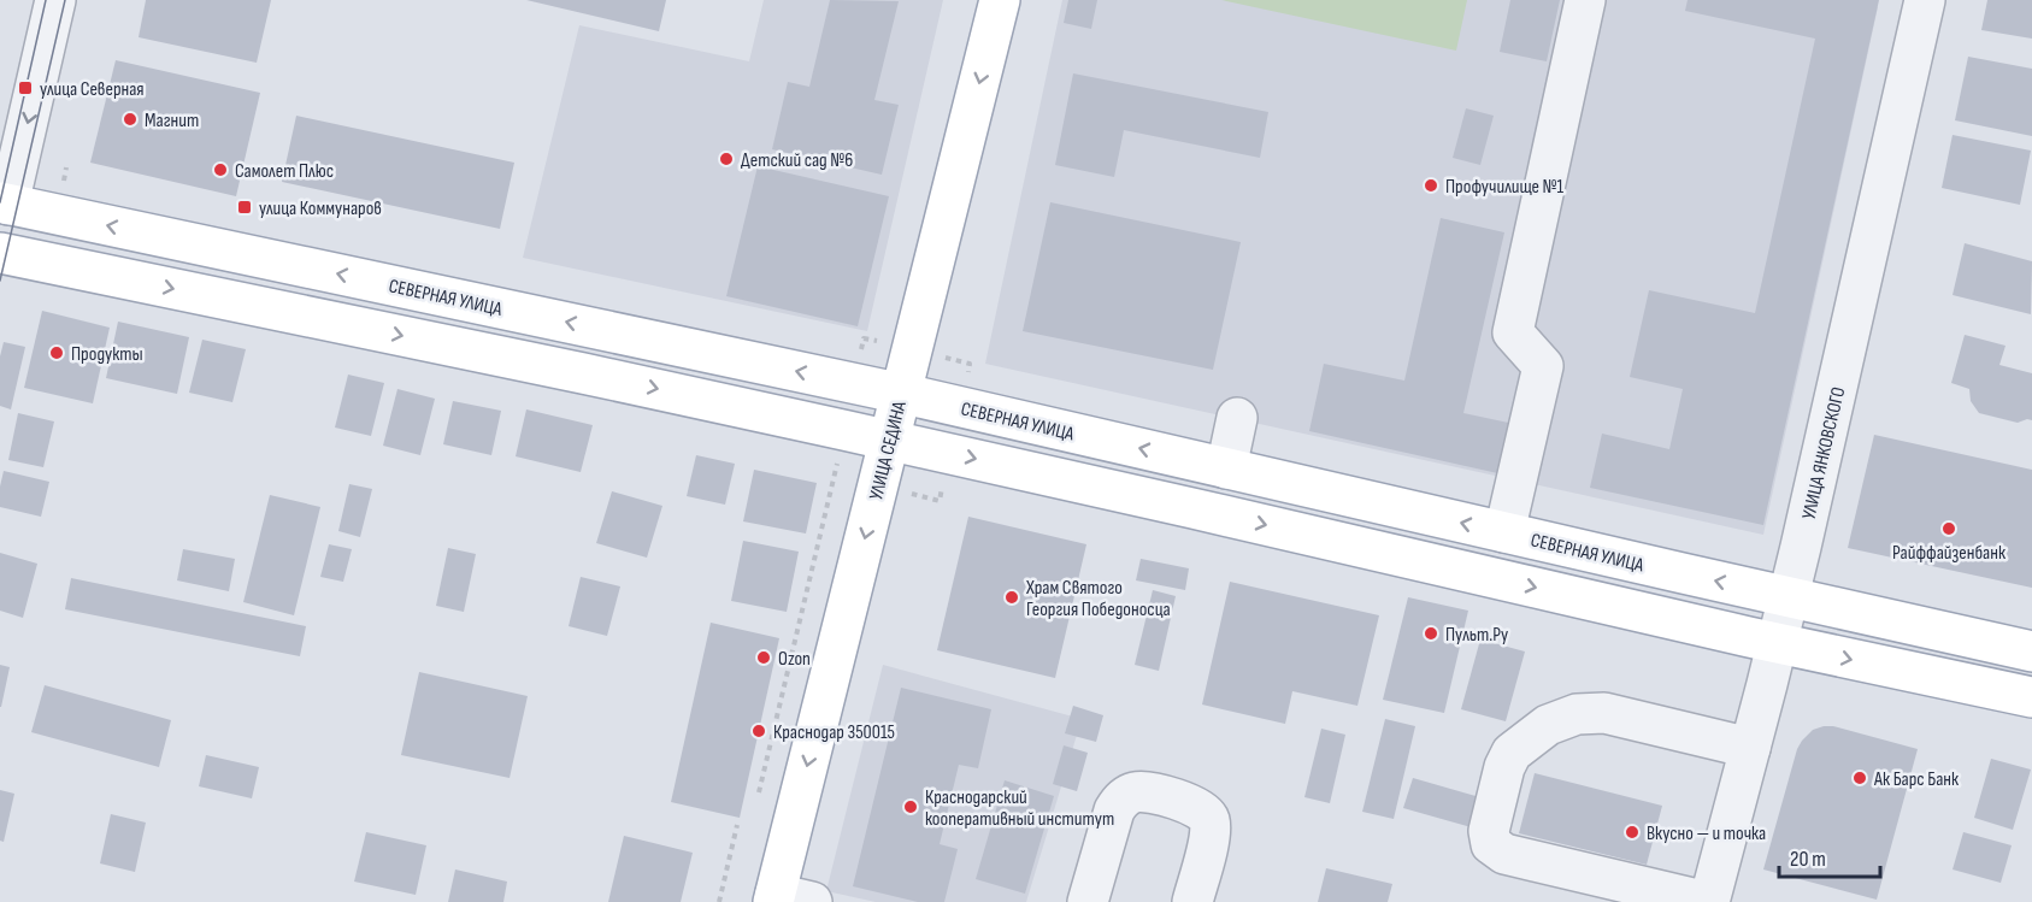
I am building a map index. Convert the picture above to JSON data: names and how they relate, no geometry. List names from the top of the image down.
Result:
{
  "streets": {
    "main road": ["СЕВЕРНАЯ УЛИЦА", "УЛИЦА СЕДИНА"],
    "street": ["УЛИЦА ЯНКОВСКОГО"]
  },
  "crossings": [
    ["СЕВЕРНАЯ УЛИЦА", "УЛИЦА СЕДИНА"],
    ["СЕВЕРНАЯ УЛИЦА", "УЛИЦА ЯНКОВСКОГО"]
  ],
  "one_way": ["УЛИЦА СЕДИНА"],
  "places": {
    "transit": ["улица Северная", "улица Коммунаров"],
    "other": [
      "Магнит",
      "Детский сад №6",
      "Самолет Плюс",
      "Профучилище №1",
      "Продукты",
      "Райффайзенбанк",
      "Храм Святого Георгия Победоносца",
      "Пульт.Ру",
      "Ozon",
      "Краснодар 350015",
      "Ак Барс Банк",
      "Краснодарский кооперативный институт",
      "Вкусно — и точка"
    ]
  },
  "scale_bar": "20 m"
}
